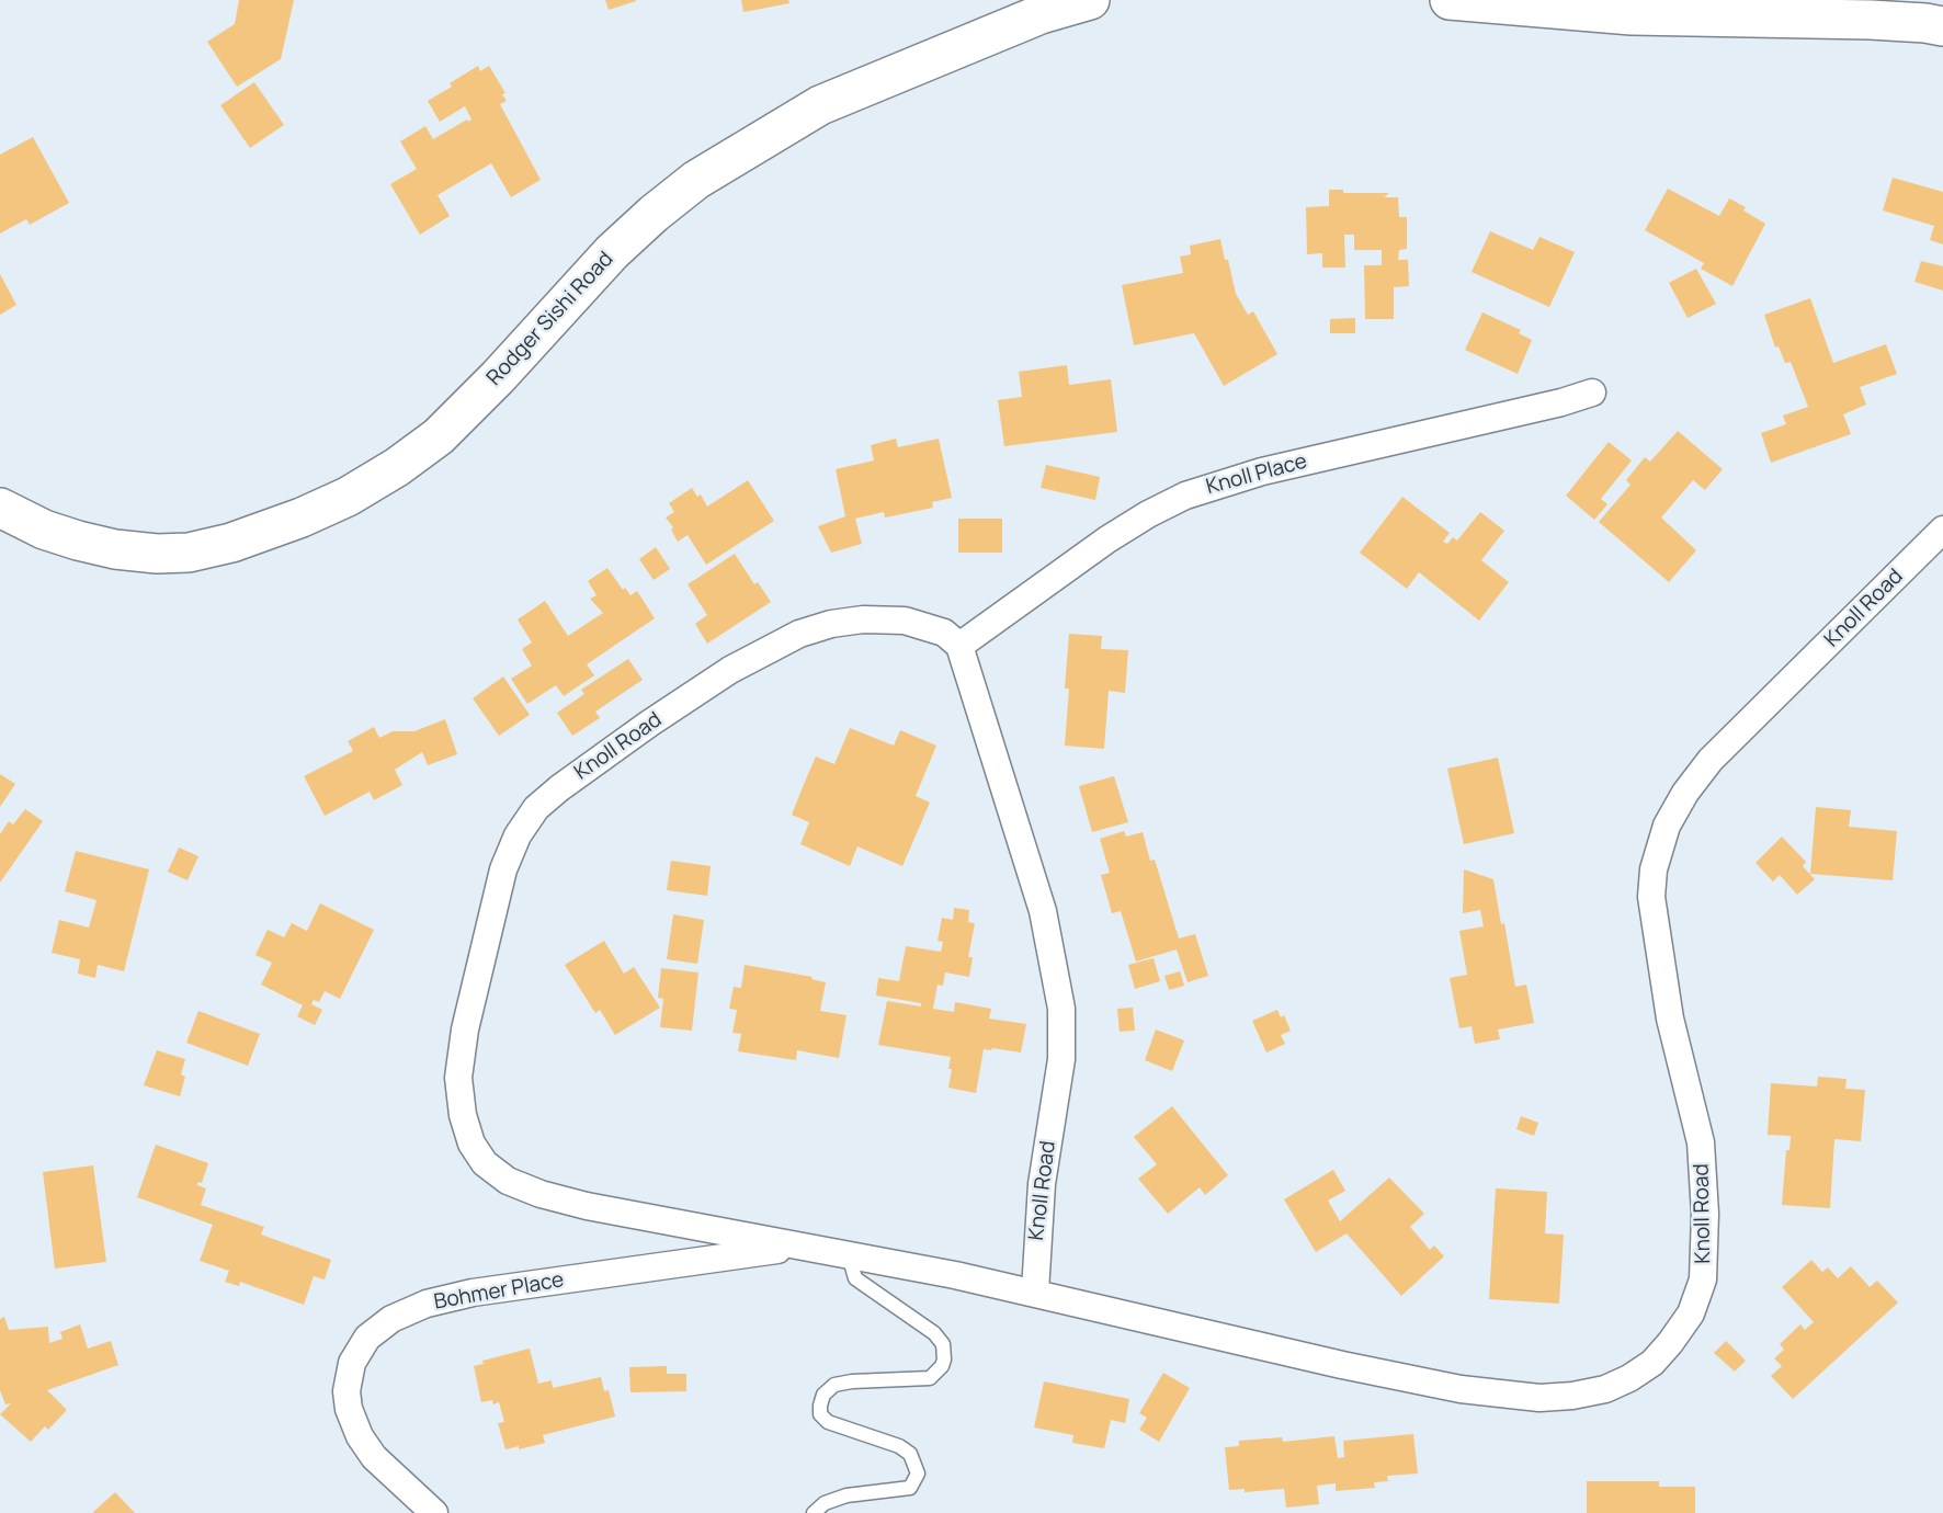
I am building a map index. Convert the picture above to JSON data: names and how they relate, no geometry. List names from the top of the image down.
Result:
{
  "streets": {
    "main road": ["Rodger Sishi Road"],
    "street": ["Knoll Place", "Knoll Road", "Bohmer Place"]
  },
  "crossings": [
    ["Knoll Place", "Knoll Road"],
    ["Knoll Road", "Bohmer Place"]
  ]
}
